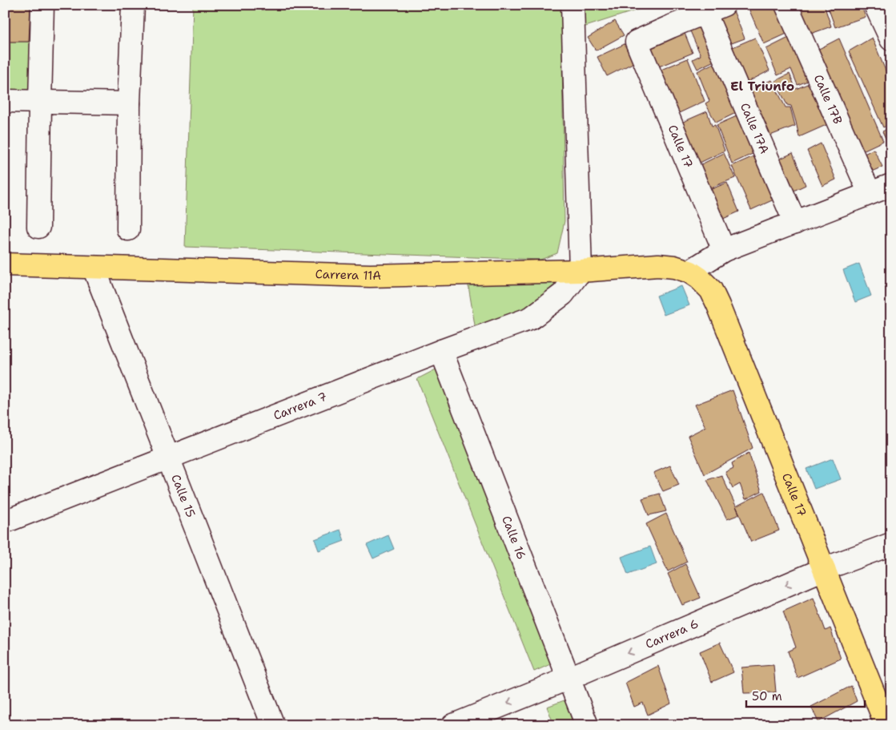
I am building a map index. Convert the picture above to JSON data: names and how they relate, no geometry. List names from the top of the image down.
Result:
{
  "streets": {
    "highway": ["Calle 17", "Carrera 11A"],
    "street": [
      "Calle 17B",
      "Calle 17A",
      "Carrera 7",
      "Calle 15",
      "Calle 16",
      "Carrera 6"
    ]
  },
  "crossings": [
    ["Calle 17A", "Calle 17"],
    ["Calle 17", "Carrera 11A"],
    ["Calle 17", "Carrera 6"],
    ["Carrera 11A", "Carrera 7"],
    ["Carrera 11A", "Calle 15"],
    ["Carrera 7", "Calle 15"],
    ["Carrera 7", "Calle 16"],
    ["Calle 16", "Carrera 6"]
  ],
  "one_way": ["Carrera 6"],
  "districts": ["El Triunfo"],
  "scale_bar": "50 m"
}
